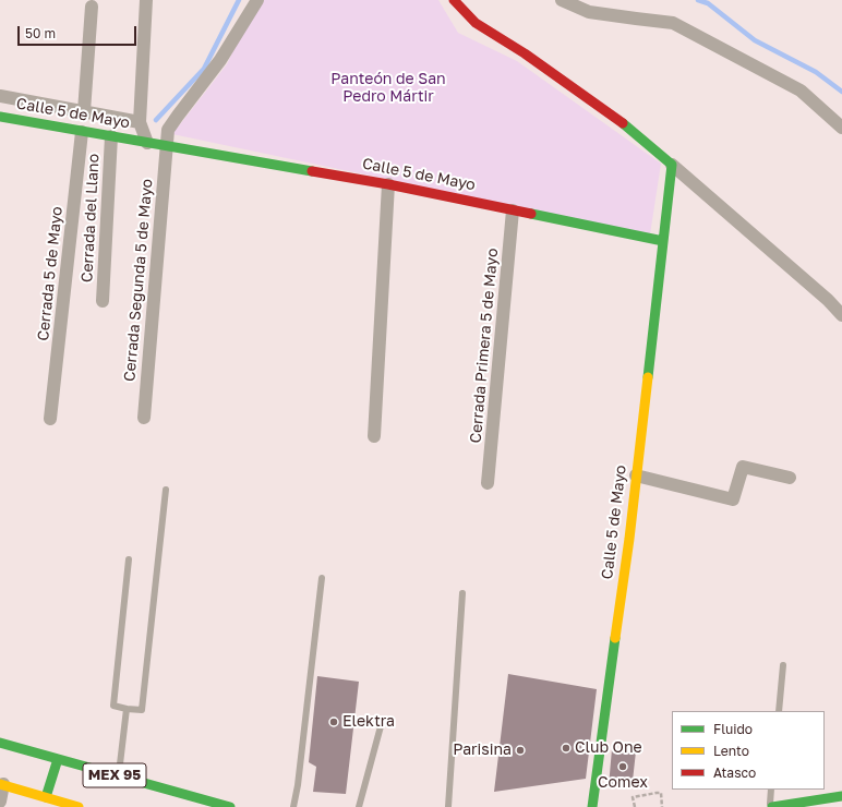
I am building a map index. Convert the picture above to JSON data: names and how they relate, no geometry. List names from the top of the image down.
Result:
{
  "streets": {
    "street": [
      "Calle 5 de Mayo",
      "Cerrada del Llano",
      "Cerrada 5 de Mayo",
      "Cerrada Segunda 5 de Mayo",
      "Cerrada Primera 5 de Mayo",
      "MEX 95"
    ]
  },
  "crossings": [
    ["Calle 5 de Mayo", "Cerrada del Llano"],
    ["Calle 5 de Mayo", "Cerrada 5 de Mayo"],
    ["Calle 5 de Mayo", "Cerrada Segunda 5 de Mayo"],
    ["Calle 5 de Mayo", "Cerrada Primera 5 de Mayo"]
  ],
  "parks": ["Panteón de San Pedro Mártir"],
  "places": [
    "Elektra",
    "Club One",
    "Parisina",
    "Comex"
  ],
  "legend": ["Fluido", "Lento", "Atasco"],
  "scale_bar": "50 m"
}
